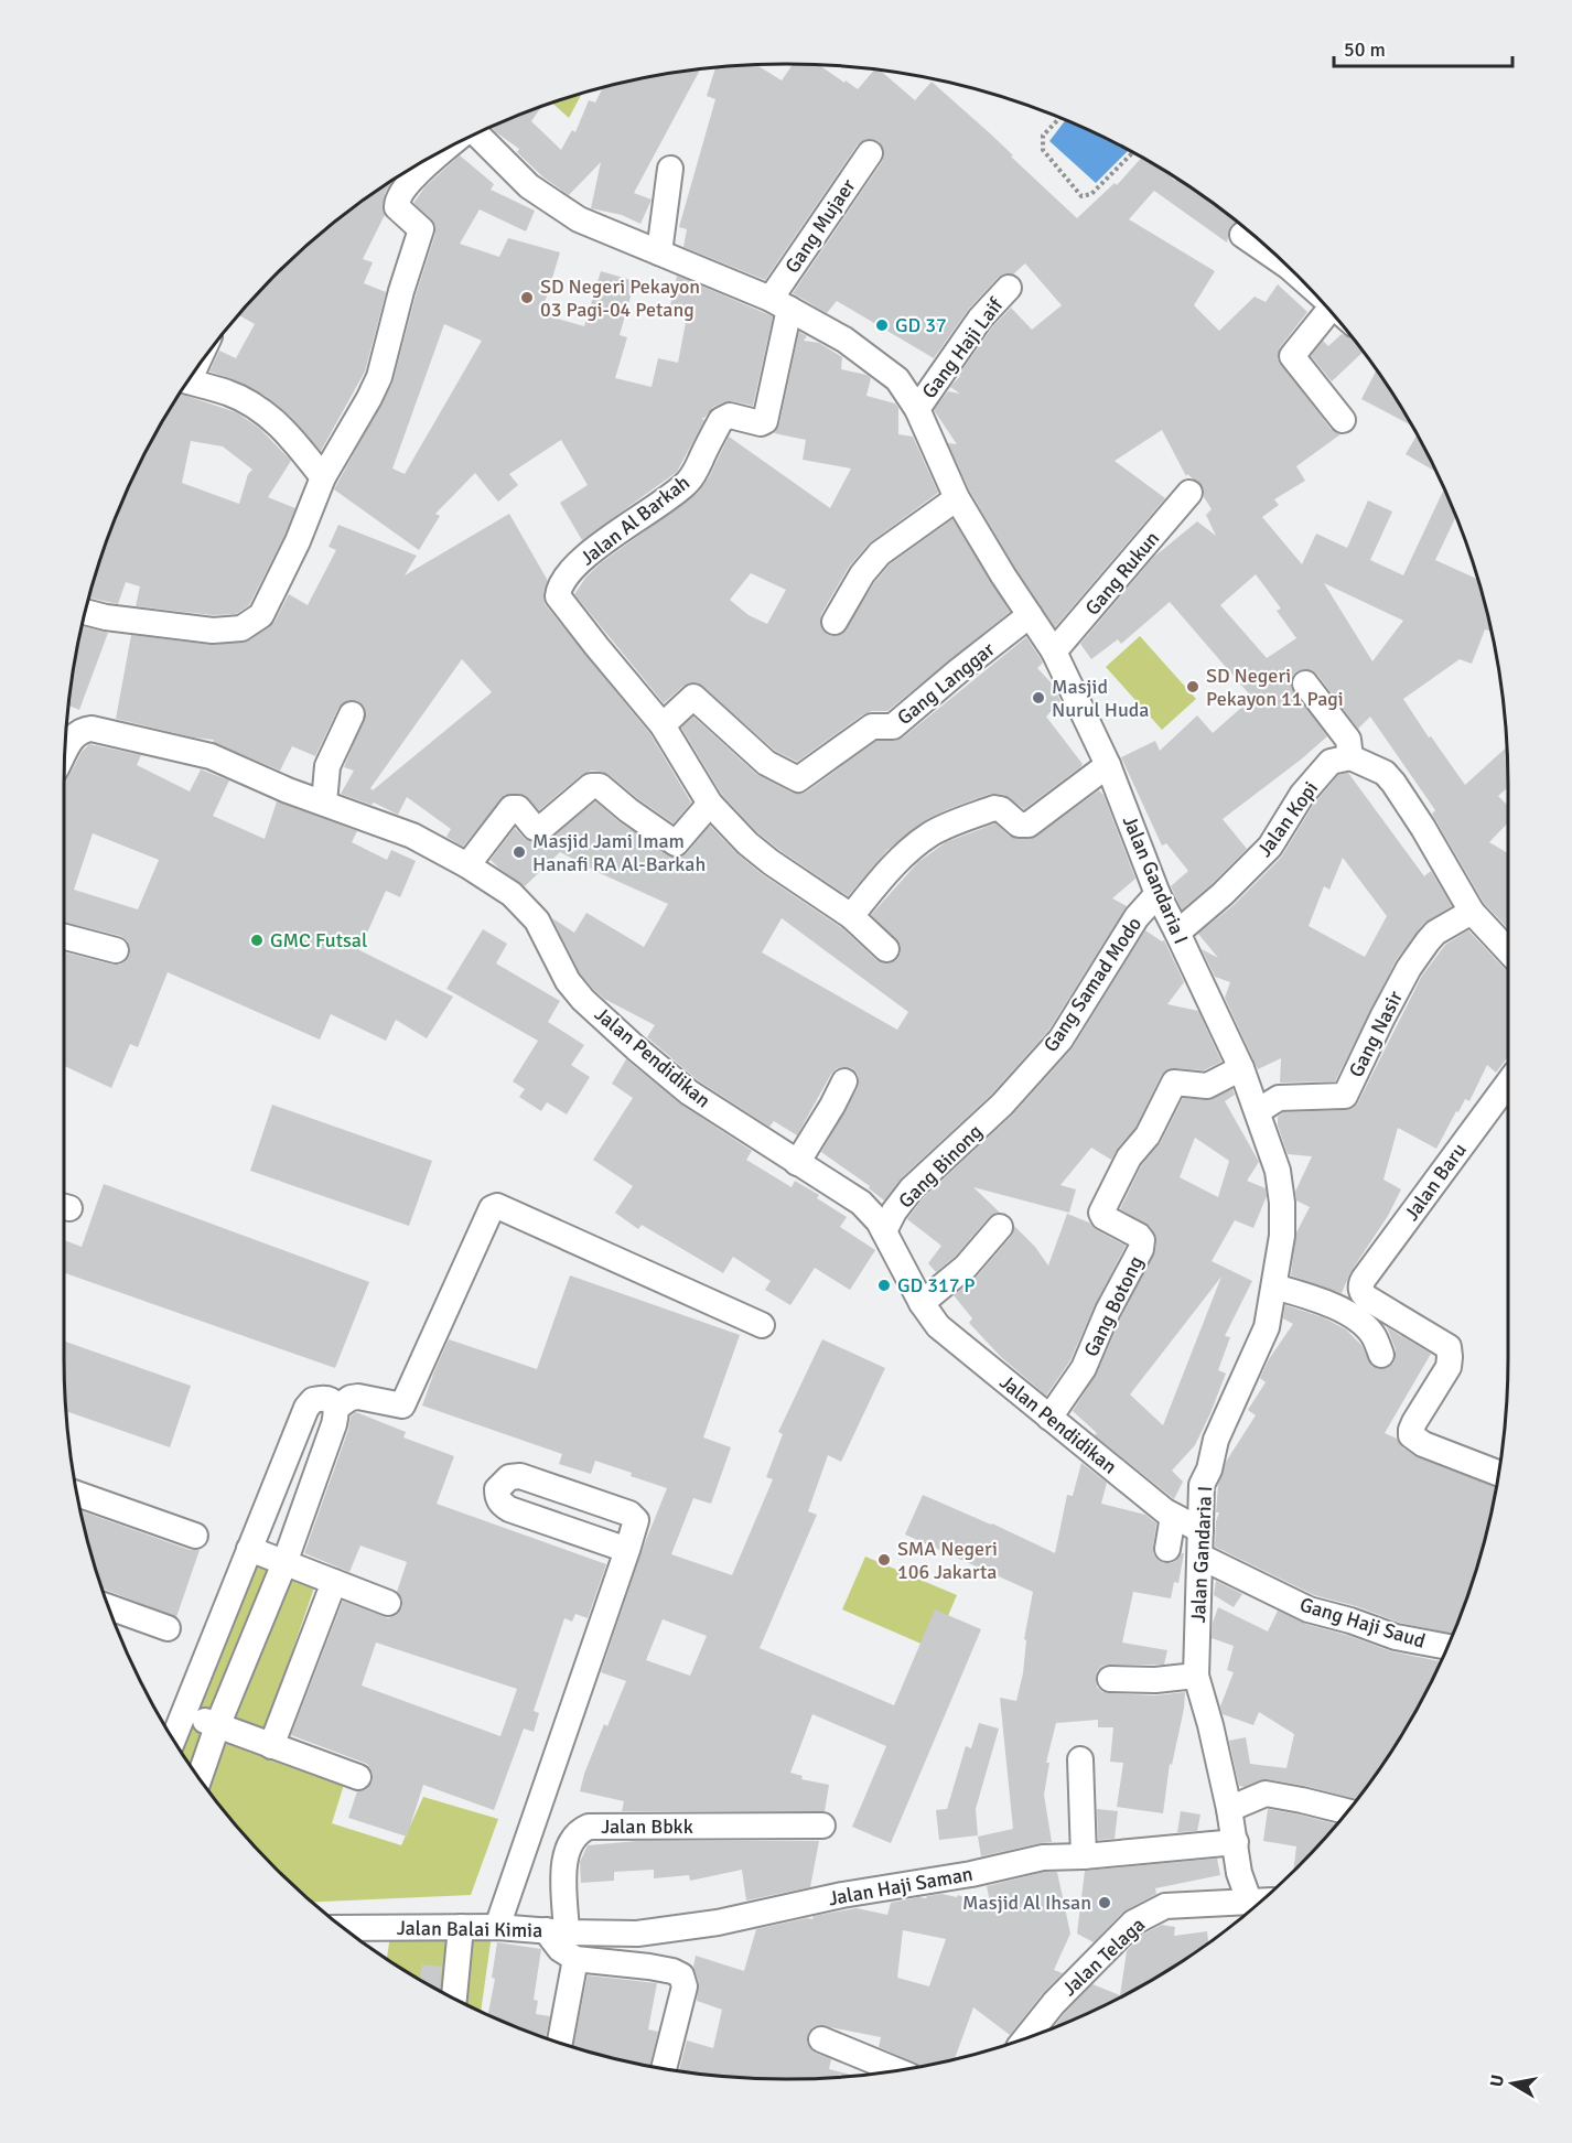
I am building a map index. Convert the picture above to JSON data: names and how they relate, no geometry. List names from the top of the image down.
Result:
{
  "streets": {
    "street": [
      "Gang Mujaer",
      "Gang Haji Laif",
      "Jalan Al Barkah",
      "Gang Rukun",
      "Gang Langgar",
      "Jalan Kopi",
      "Jalan Gandaria I",
      "Gang Samad Modo",
      "Gang Nasir",
      "Jalan Pendidikan",
      "Gang Binong",
      "Jalan Baru",
      "Gang Botong",
      "Gang Haji Saud",
      "Jalan Bbkk",
      "Jalan Haji Saman",
      "Jalan Balai Kimia",
      "Jalan Telaga"
    ]
  },
  "crossings": [
    ["Gang Mujaer", "Jalan Al Barkah"],
    ["Gang Mujaer", "Jalan Gandaria I"],
    ["Gang Haji Laif", "Jalan Gandaria I"],
    ["Jalan Al Barkah", "Gang Langgar"],
    ["Jalan Al Barkah", "Jalan Gandaria I"],
    ["Gang Rukun", "Jalan Gandaria I"],
    ["Gang Langgar", "Jalan Gandaria I"],
    ["Jalan Kopi", "Jalan Gandaria I"],
    ["Jalan Gandaria I", "Gang Samad Modo"],
    ["Jalan Gandaria I", "Gang Nasir"],
    ["Jalan Gandaria I", "Jalan Pendidikan"],
    ["Jalan Gandaria I", "Gang Botong"],
    ["Jalan Gandaria I", "Gang Haji Saud"],
    ["Jalan Gandaria I", "Jalan Haji Saman"],
    ["Jalan Gandaria I", "Jalan Telaga"],
    ["Gang Samad Modo", "Gang Binong"],
    ["Jalan Pendidikan", "Gang Binong"],
    ["Jalan Pendidikan", "Gang Botong"],
    ["Jalan Bbkk", "Jalan Haji Saman"],
    ["Jalan Bbkk", "Jalan Balai Kimia"],
    ["Jalan Haji Saman", "Jalan Balai Kimia"]
  ],
  "places": [
    "SD Negeri Pekayon 03 Pagi-04 Petang",
    "GD 37",
    "SD Negeri Pekayon 11 Pagi",
    "Masjid Nurul Huda",
    "Masjid Jami Imam Hanafi RA Al-Barkah",
    "GMC Futsal",
    "GD 317 P",
    "SMA Negeri 106 Jakarta",
    "Masjid Al Ihsan"
  ],
  "scale_bar": "50 m",
  "north": "left"
}
